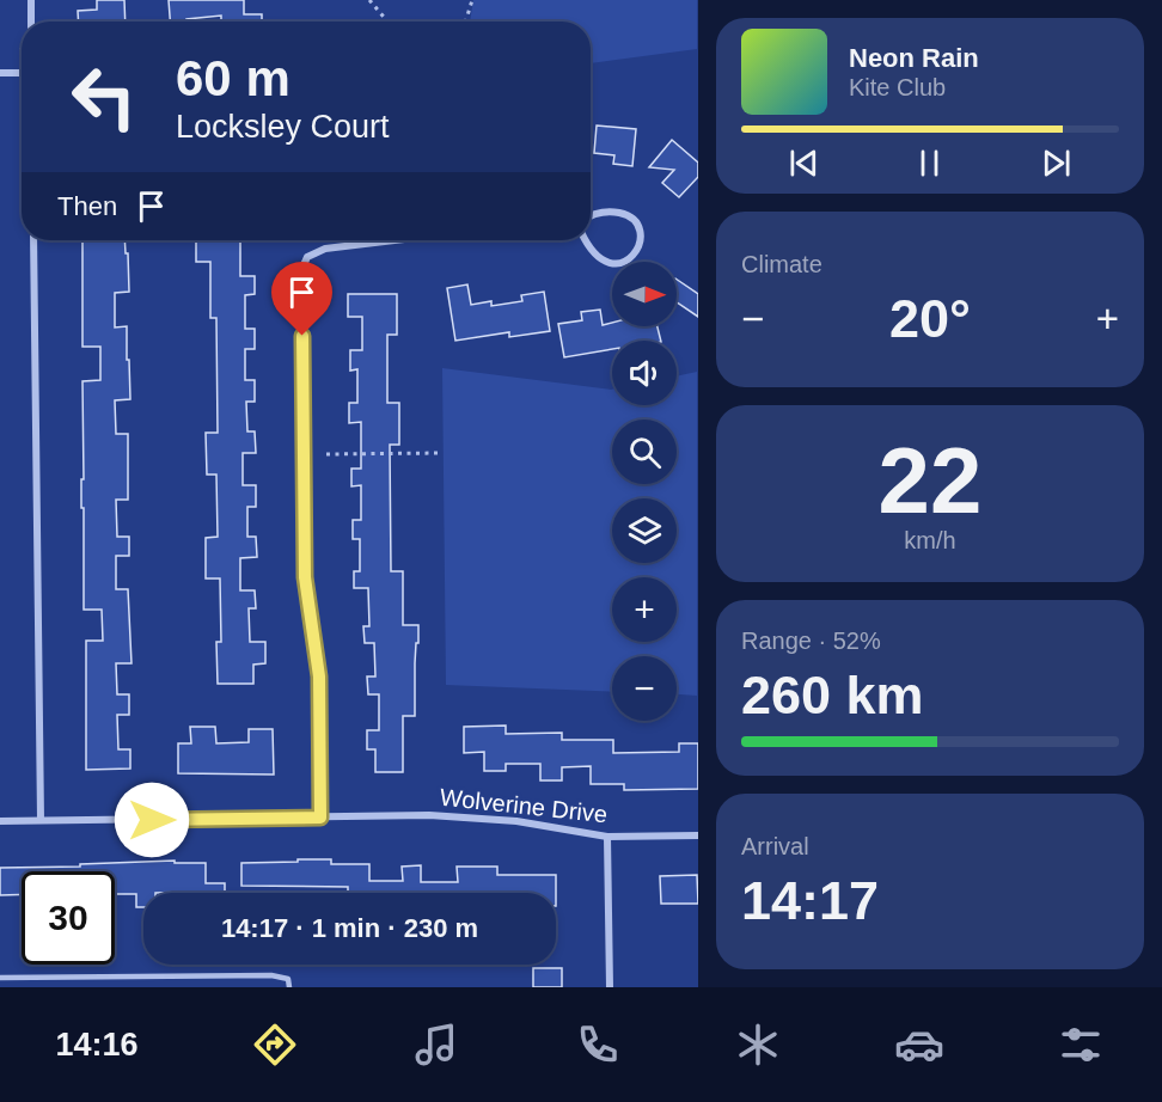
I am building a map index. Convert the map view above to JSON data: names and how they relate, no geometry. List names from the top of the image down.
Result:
{
  "streets": {
    "street": ["Wolverine Drive"]
  },
  "north": "right",
  "page": {
    "turn": ["60 m", "Locksley Court"],
    "song": ["Neon Rain", "Kite Club"],
    "then": "Then",
    "tile": [
      "Climate",
      ["22", "km/h"],
      ["Range · 52%", "260 km"],
      ["Arrival", "14:17"]
    ],
    "map_buttons": ["+", "−"],
    "heat": ["−", "20°", "+"],
    "limit": "30",
    "trip": "14:17 · 1 min · 230 m",
    "tabs": "14:16"
  }
}
